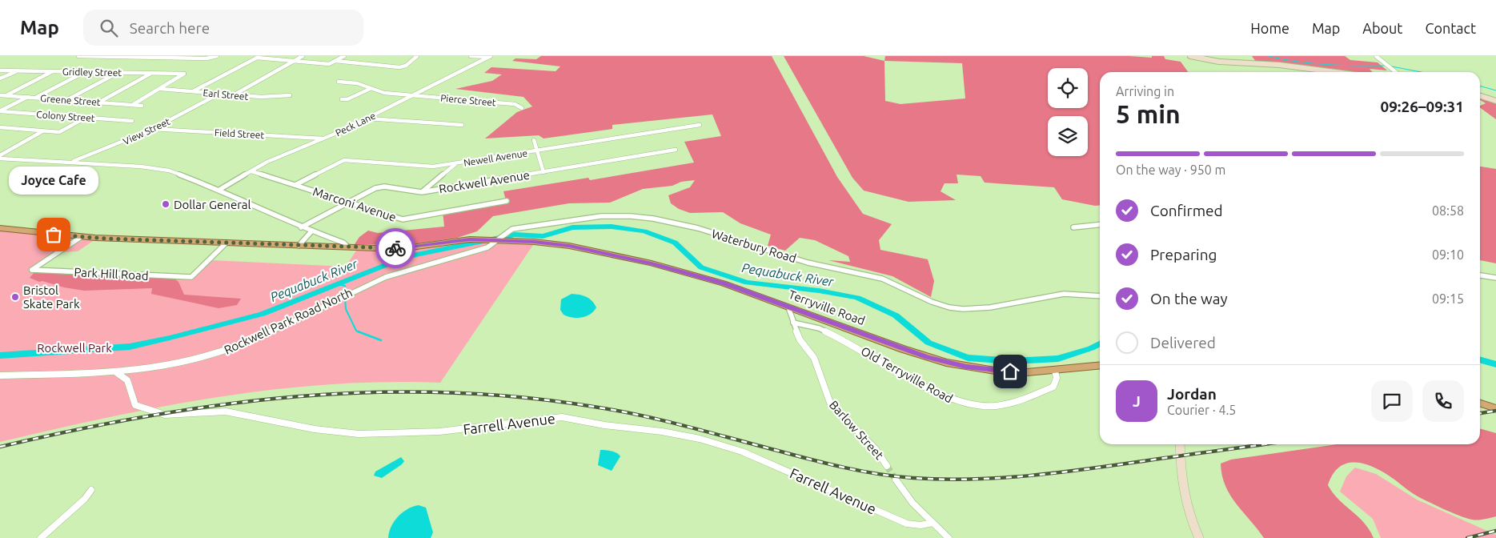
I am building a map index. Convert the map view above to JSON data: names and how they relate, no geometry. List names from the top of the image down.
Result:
{
  "streets": {
    "highway": ["Terryville Road"],
    "street": [
      "Gridley Street",
      "Earl Street",
      "Greene Street",
      "Pierce Street",
      "Colony Street",
      "Peck Lane",
      "View Street",
      "Field Street",
      "Newell Avenue",
      "Rockwell Avenue",
      "Marconi Avenue",
      "Waterbury Road",
      "Park Hill Road",
      "Rockwell Park Road North",
      "Old Terryville Road",
      "Farrell Avenue",
      "Barlow Street"
    ]
  },
  "crossings": [
    ["Gridley Street", "Earl Street"],
    ["Earl Street", "View Street"],
    ["Pierce Street", "Peck Lane"],
    ["Peck Lane", "Field Street"],
    ["Peck Lane", "Marconi Avenue"],
    ["View Street", "Field Street"],
    ["Newell Avenue", "Marconi Avenue"],
    ["Rockwell Avenue", "Marconi Avenue"],
    ["Waterbury Road", "Terryville Road"],
    ["Waterbury Road", "Rockwell Park Road North"],
    ["Park Hill Road", "Terryville Road"],
    ["Terryville Road", "Rockwell Park Road North"],
    ["Terryville Road", "Old Terryville Road"],
    ["Terryville Road", "Barlow Street"],
    ["Rockwell Park Road North", "Farrell Avenue"],
    ["Old Terryville Road", "Barlow Street"]
  ],
  "water": ["Pequabuck River"],
  "parks": ["Rockwell Park"],
  "places": ["Dollar General", "Joyce Cafe", "Bristol Skate Park"],
  "page": {
    "header": "Map",
    "search": "Search here",
    "nav": [
      "Home",
      "Map",
      "About",
      "Contact"
    ],
    "heading": ["5 min", "Arriving in", "09:26–09:31"],
    "panel": ["Jordan", "Courier · 4.5"],
    "bar": "On the way · 950 m",
    "bubble": "Joyce Cafe",
    "list": [
      ["Confirmed", "08:58"],
      ["Preparing", "09:10"],
      ["On the way", "09:15"],
      "Delivered"
    ],
    "round": "J"
  }
}
